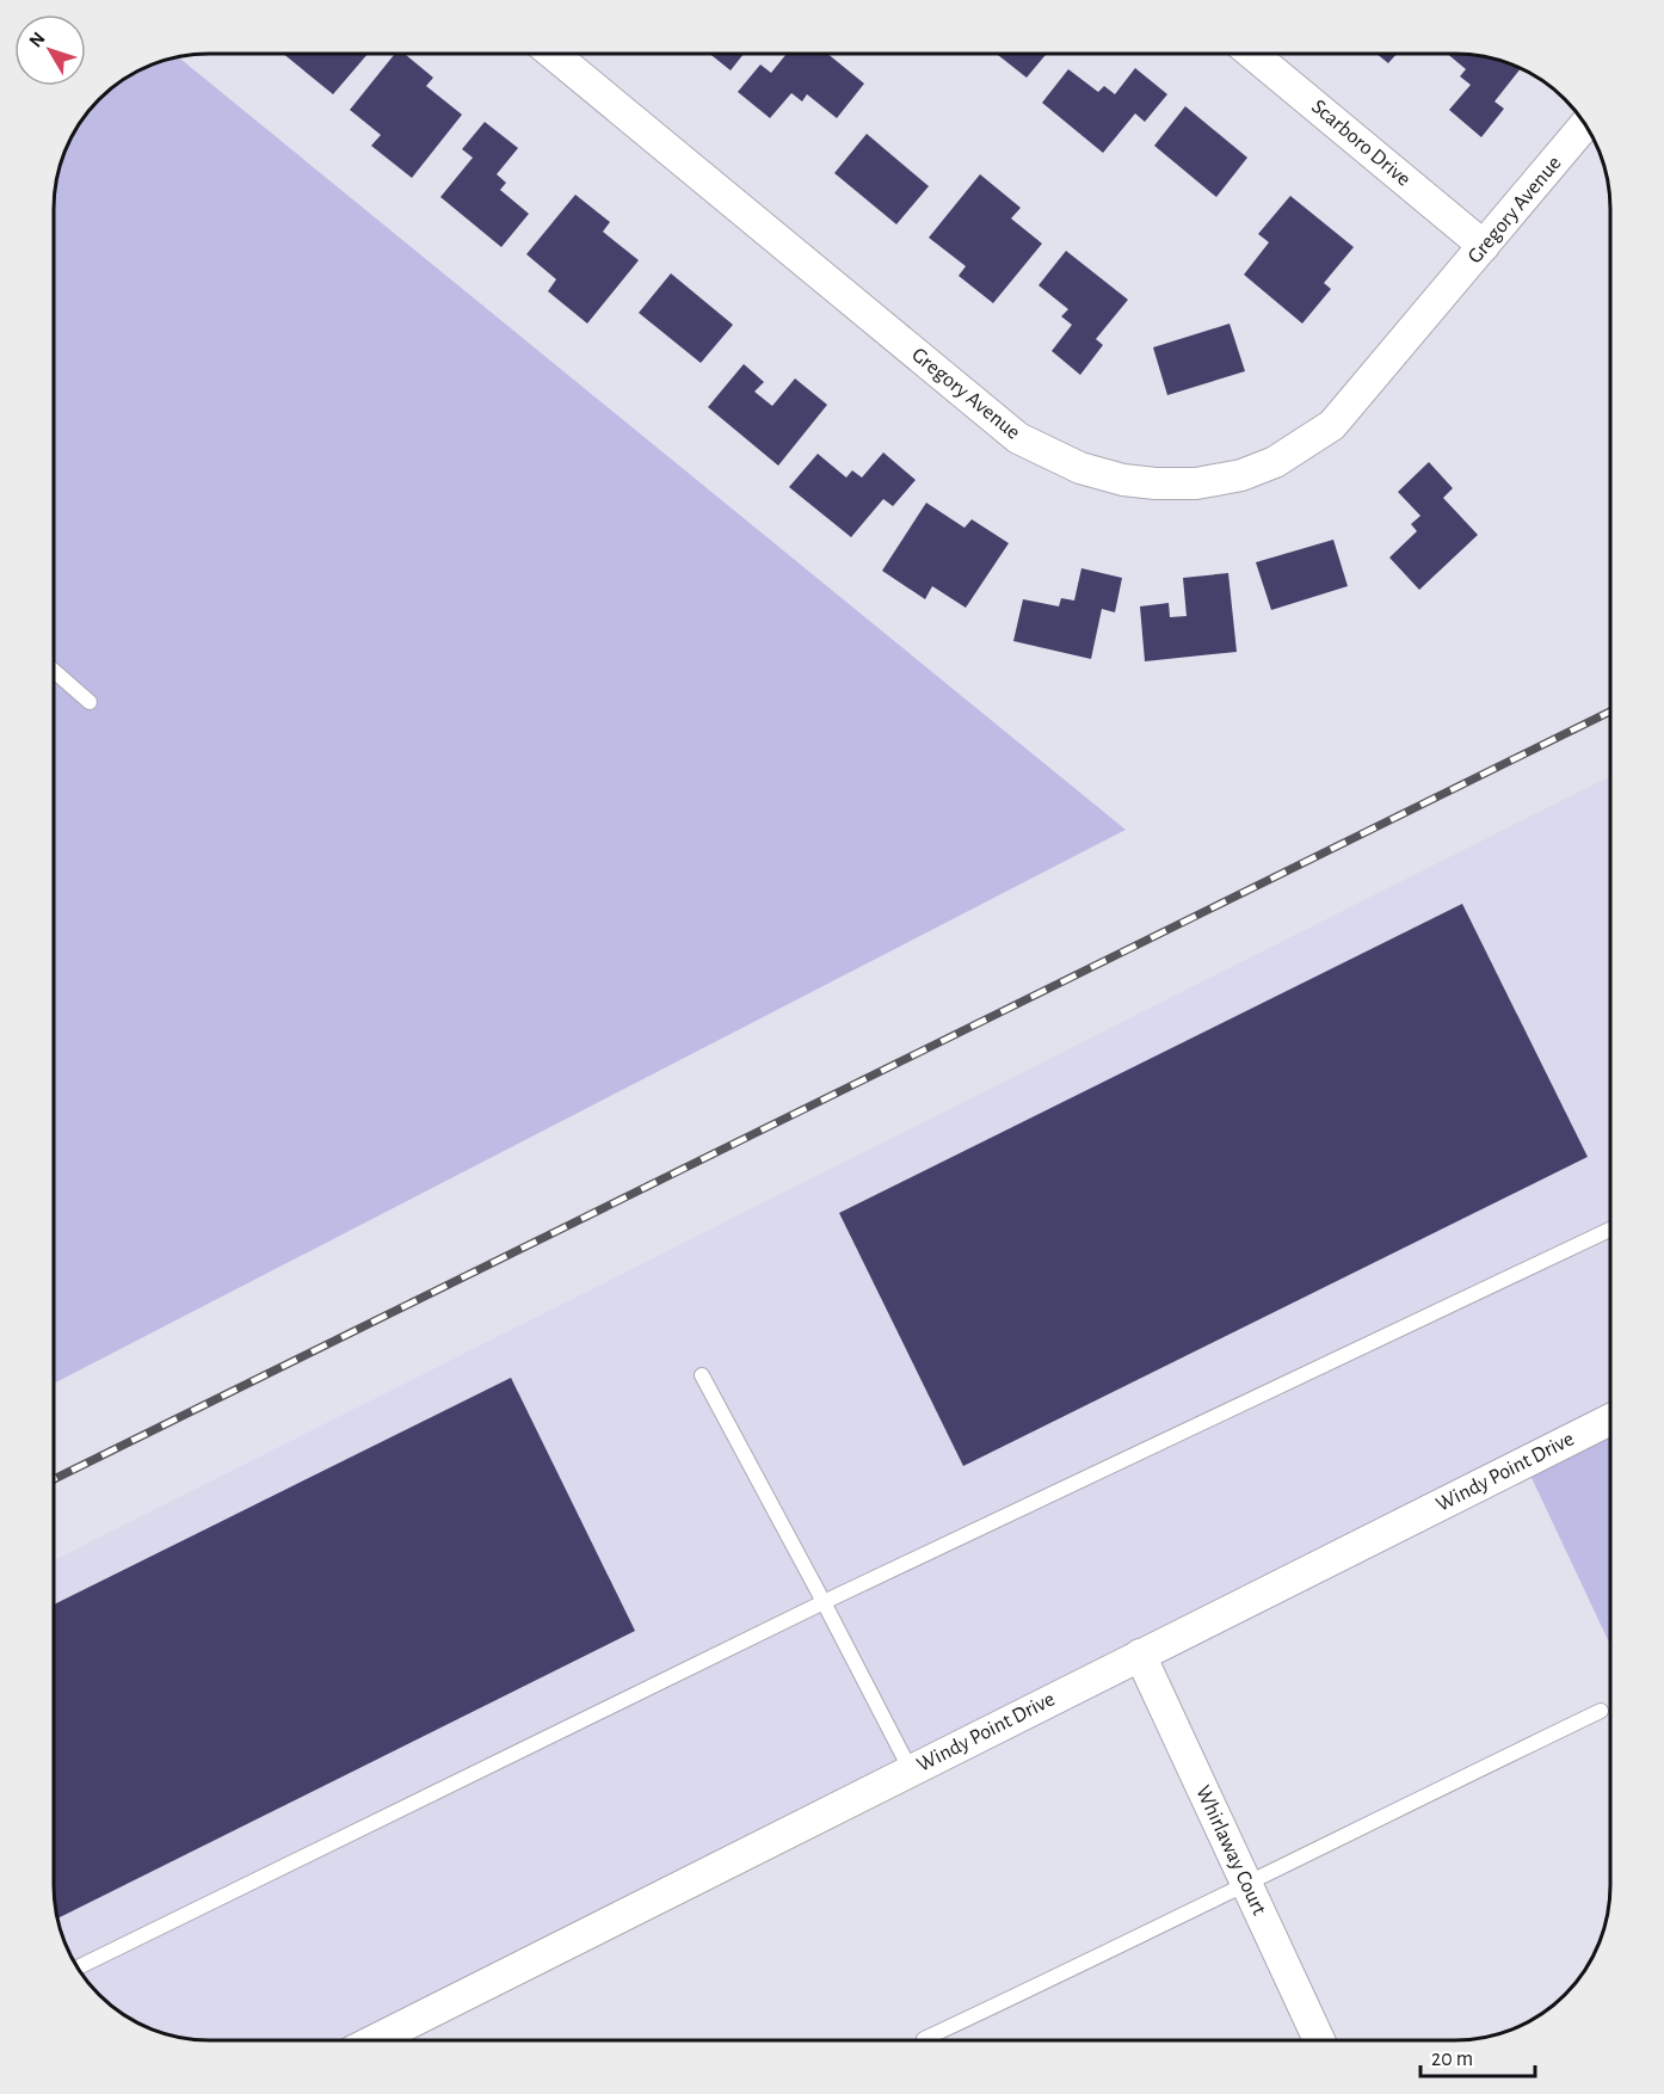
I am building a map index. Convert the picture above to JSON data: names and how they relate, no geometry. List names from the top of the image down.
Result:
{
  "streets": {
    "street": [
      "Scarboro Drive",
      "Gregory Avenue",
      "Windy Point Drive",
      "Whirlaway Court"
    ]
  },
  "crossings": [
    ["Scarboro Drive", "Gregory Avenue"],
    ["Windy Point Drive", "Whirlaway Court"]
  ],
  "scale_bar": "20 m",
  "north": "top left"
}
